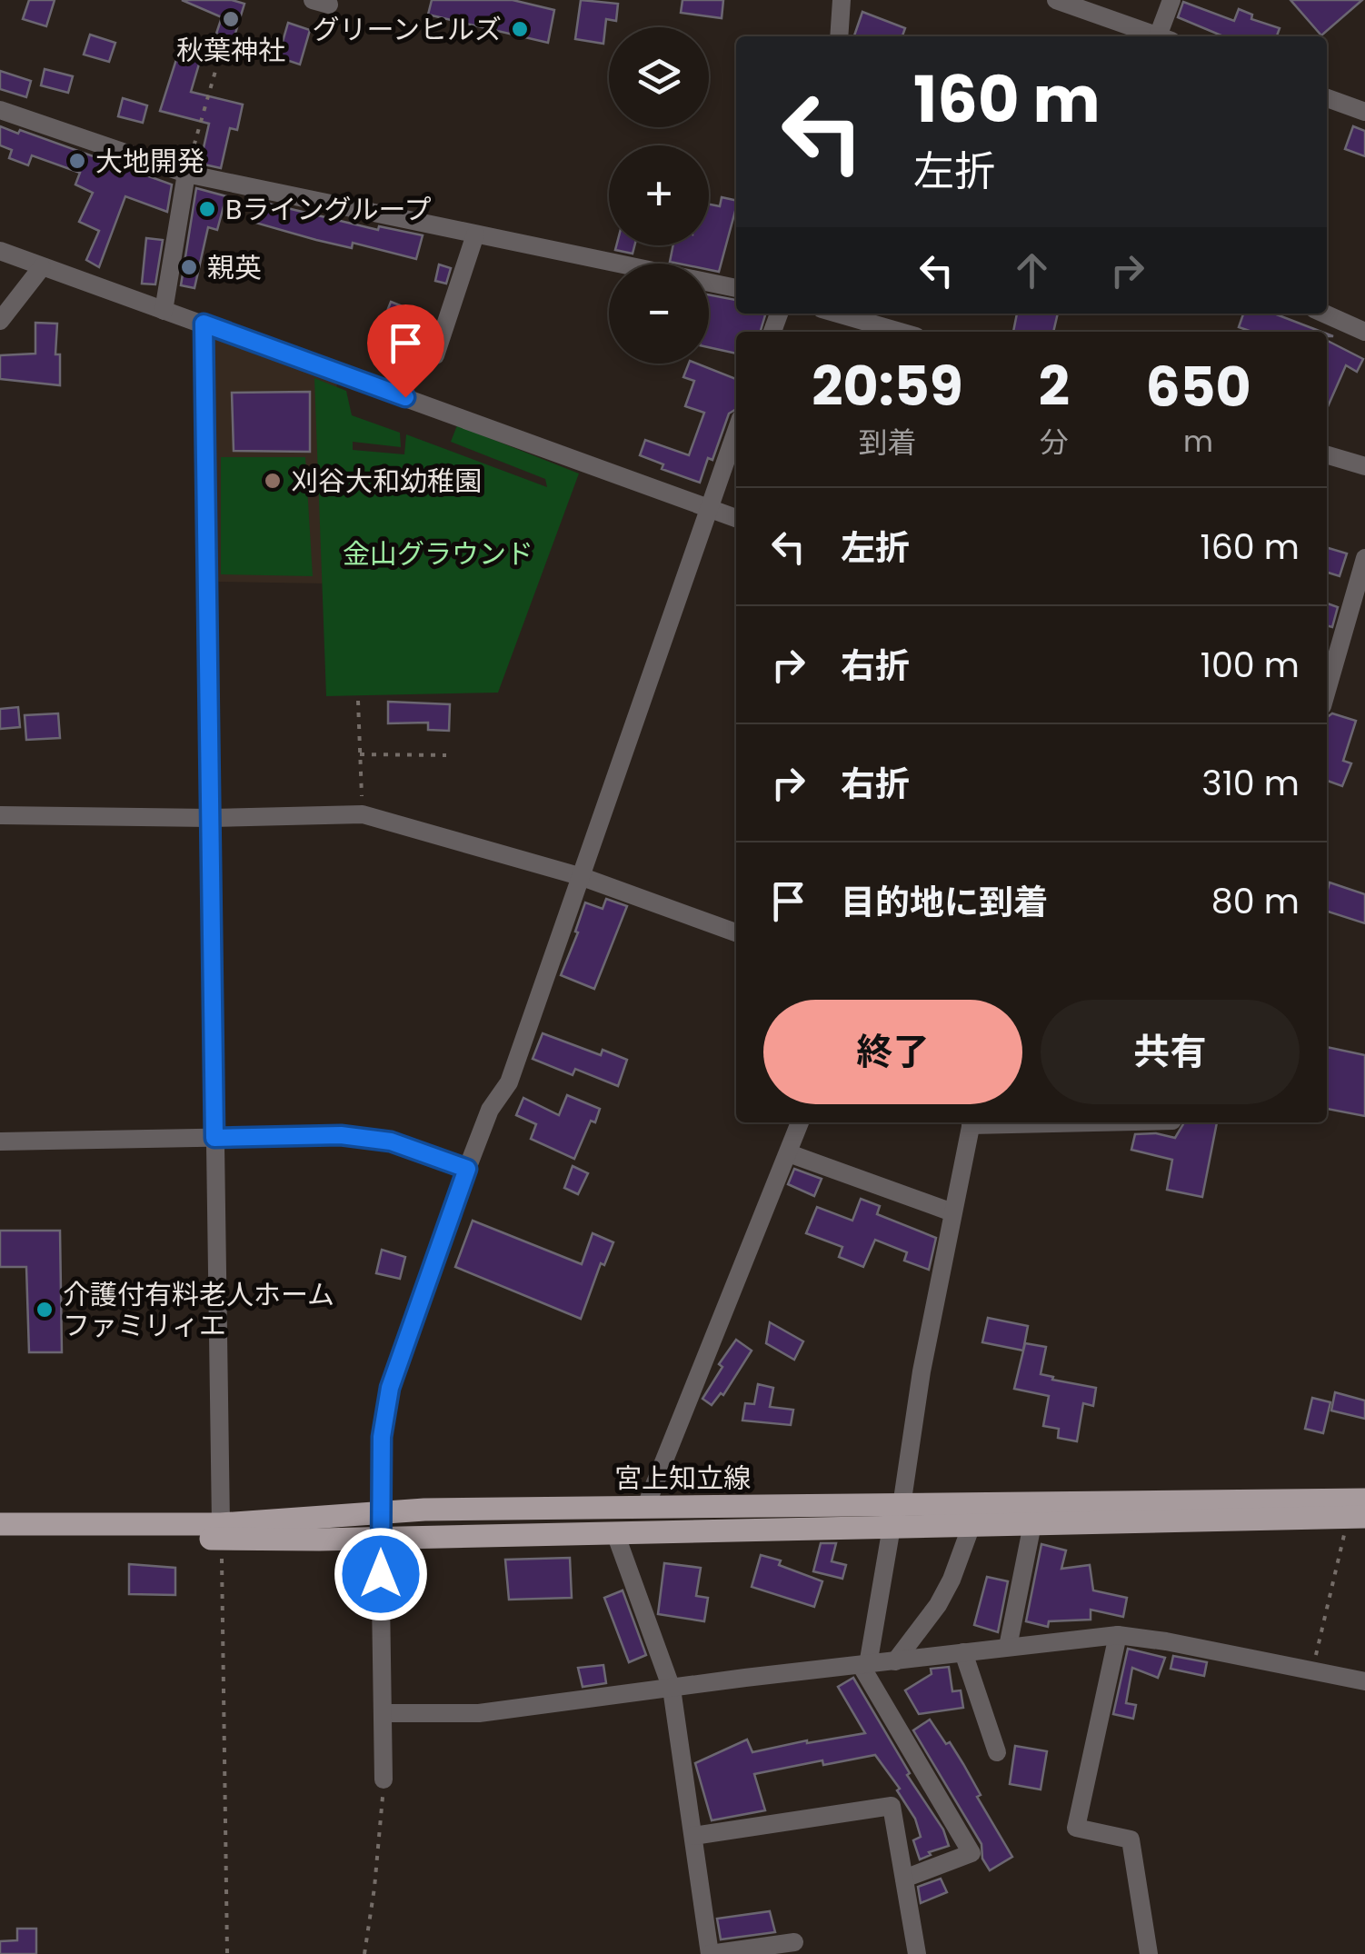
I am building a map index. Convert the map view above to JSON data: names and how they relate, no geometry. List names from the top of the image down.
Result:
{
  "streets": {
    "main road": ["宮上知立線"]
  },
  "parks": ["金山グラウンド"],
  "places": [
    "秋葉神社",
    "グリーンヒルズ",
    "大地開発",
    "Bライングループ",
    "親英",
    "刈谷大和幼稚園",
    "介護付有料老人ホーム ファミリィエ"
  ],
  "page": {
    "map_buttons": ["+", "−"],
    "turn": ["160 m", "左折"],
    "eta": [
      "20:59",
      "到着",
      "2",
      "分",
      "650",
      "m"
    ],
    "list": [
      {
        "name": "左折",
        "value": "160 m"
      },
      {
        "name": "右折",
        "value": "100 m"
      },
      {
        "name": "右折",
        "value": "310 m"
      },
      {
        "name": "目的地に到着",
        "value": "80 m"
      }
    ],
    "buttons": ["終了", "共有"]
  }
}
